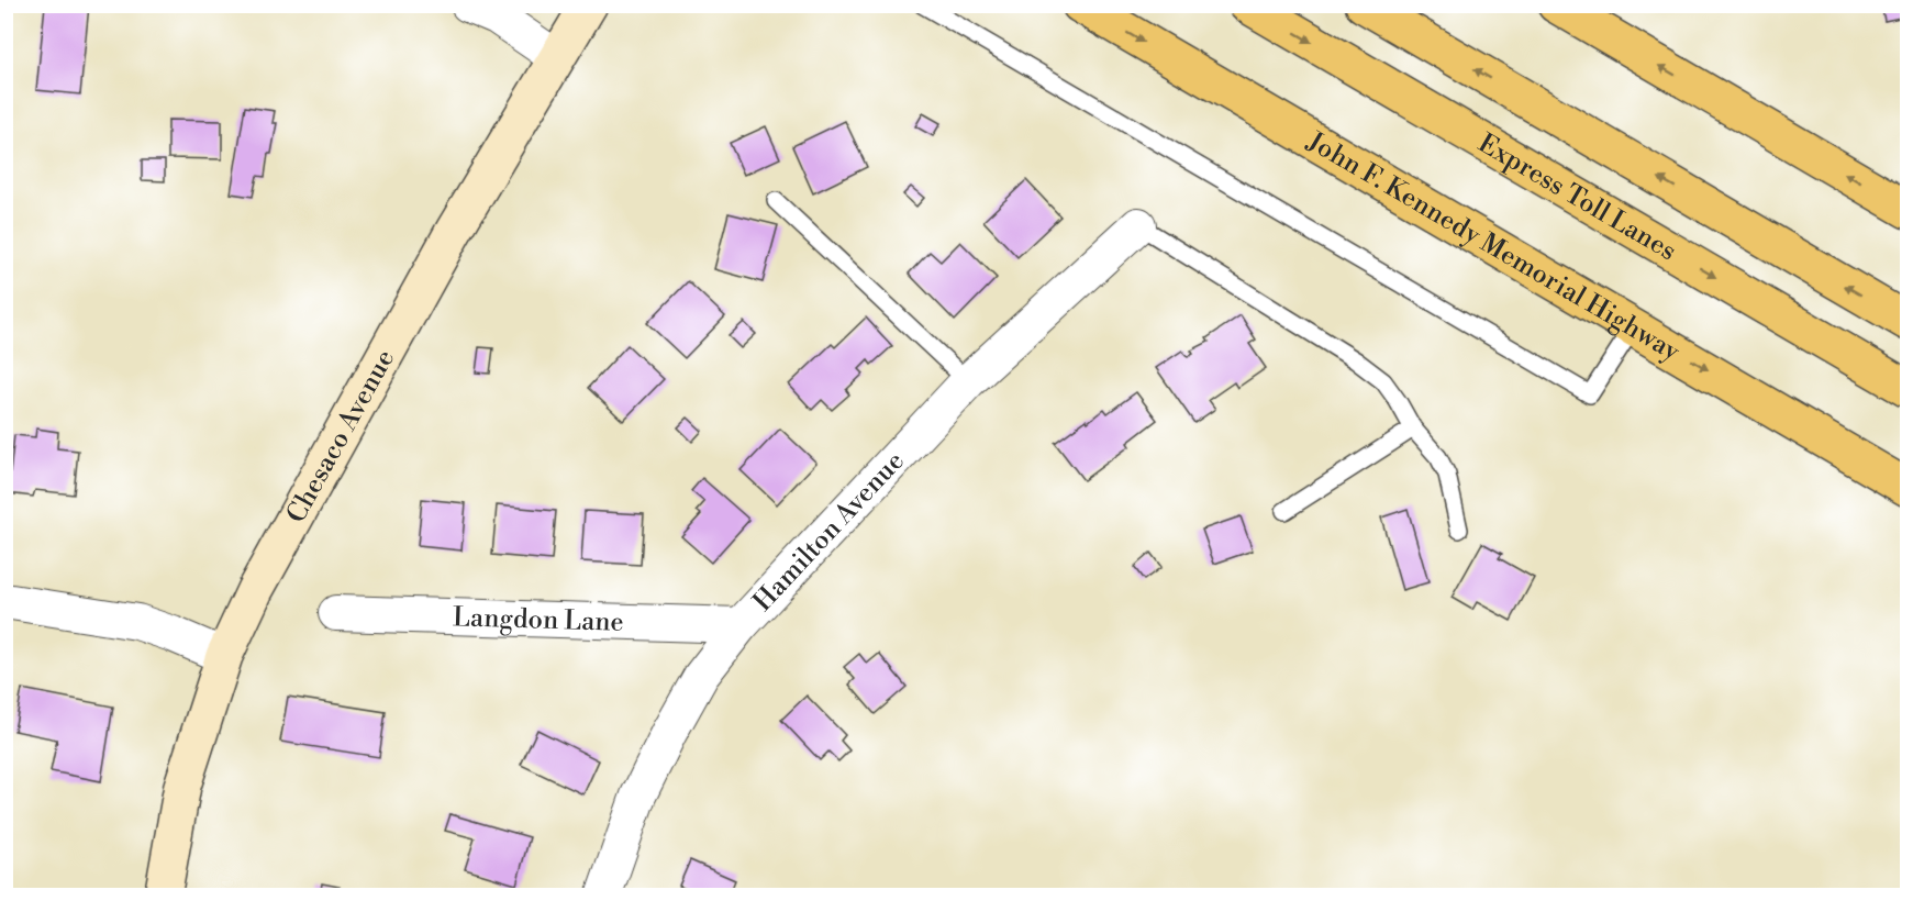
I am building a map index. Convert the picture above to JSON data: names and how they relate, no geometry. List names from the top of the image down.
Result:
{
  "streets": {
    "highway": ["Express Toll Lanes", "John F. Kennedy Memorial Highway"],
    "street": ["Chesaco Avenue", "Hamilton Avenue", "Langdon Lane"]
  },
  "crossings": [
    ["Hamilton Avenue", "Langdon Lane"]
  ]
}
